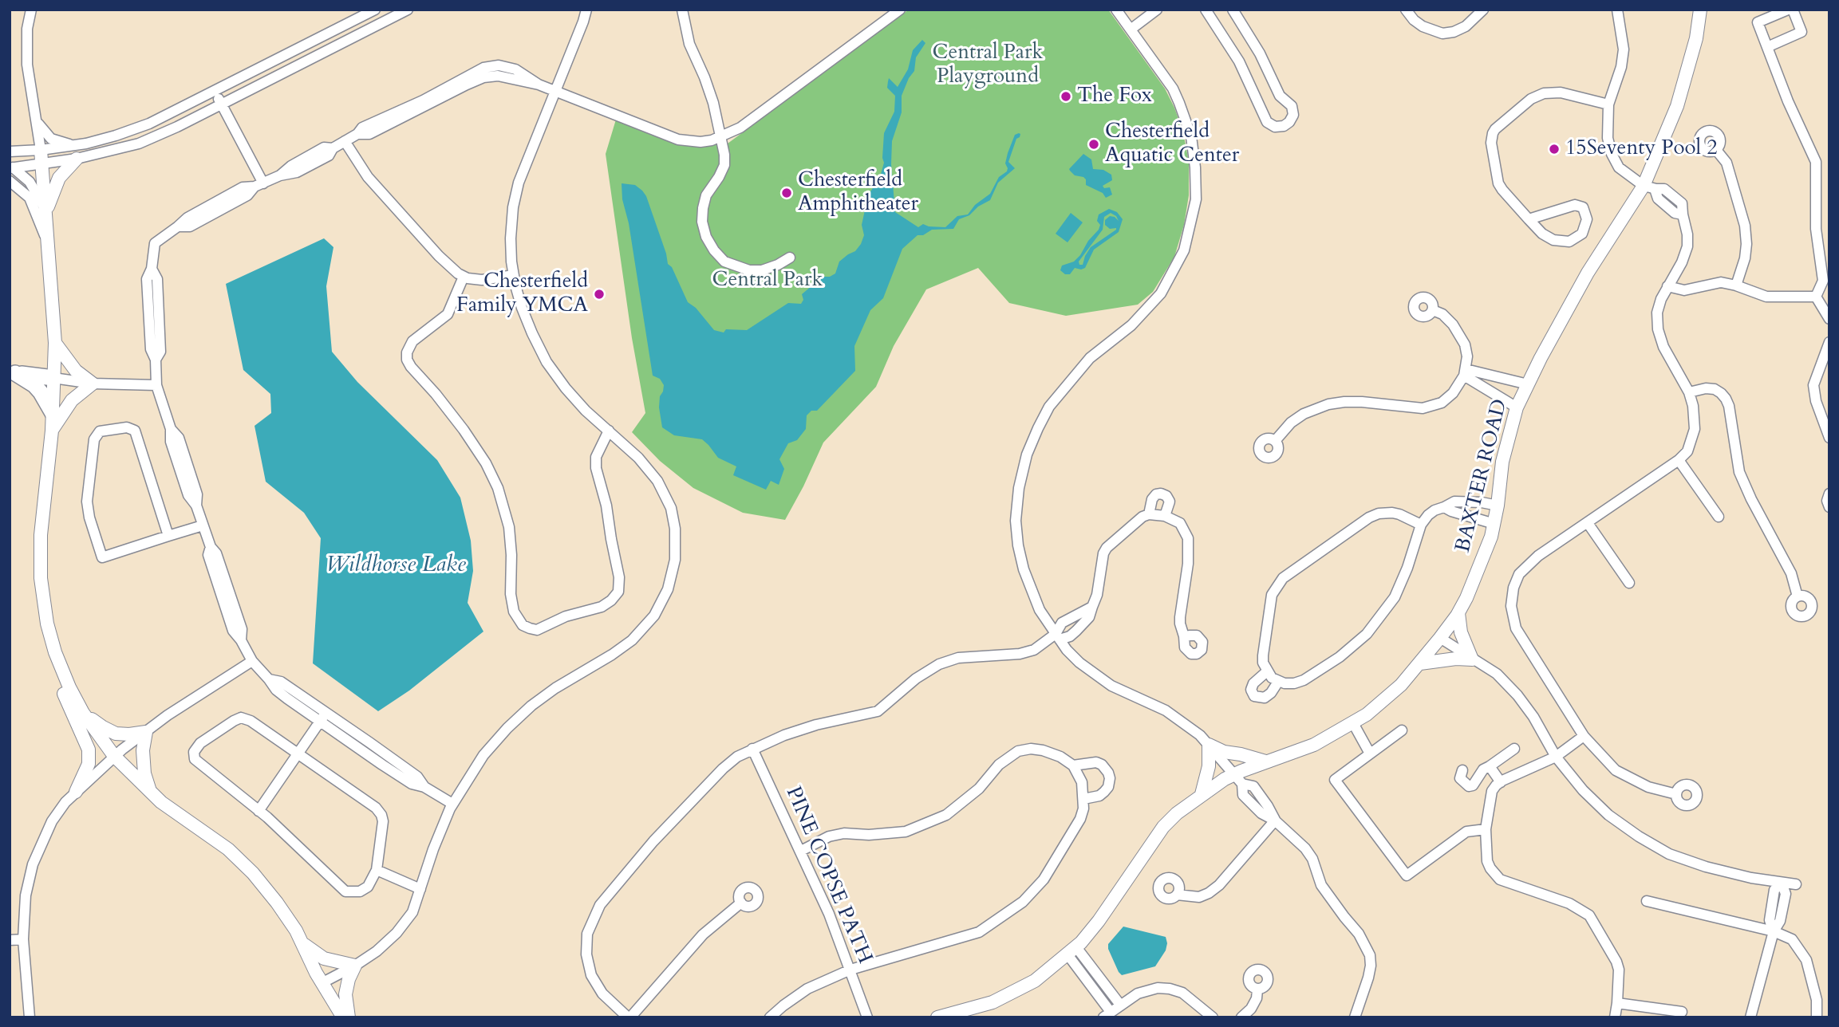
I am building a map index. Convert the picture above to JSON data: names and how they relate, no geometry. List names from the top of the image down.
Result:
{
  "streets": {
    "main road": ["BAXTER ROAD"],
    "street": ["PINE COPSE PATH"]
  },
  "water": ["Wildhorse Lake"],
  "parks": ["Central Park Playground", "Central Park"],
  "places": [
    "The Fox",
    "Chesterfield Aquatic Center",
    "15Seventy Pool 2",
    "Chesterfield Amphitheater",
    "Chesterfield Family YMCA"
  ]
}
